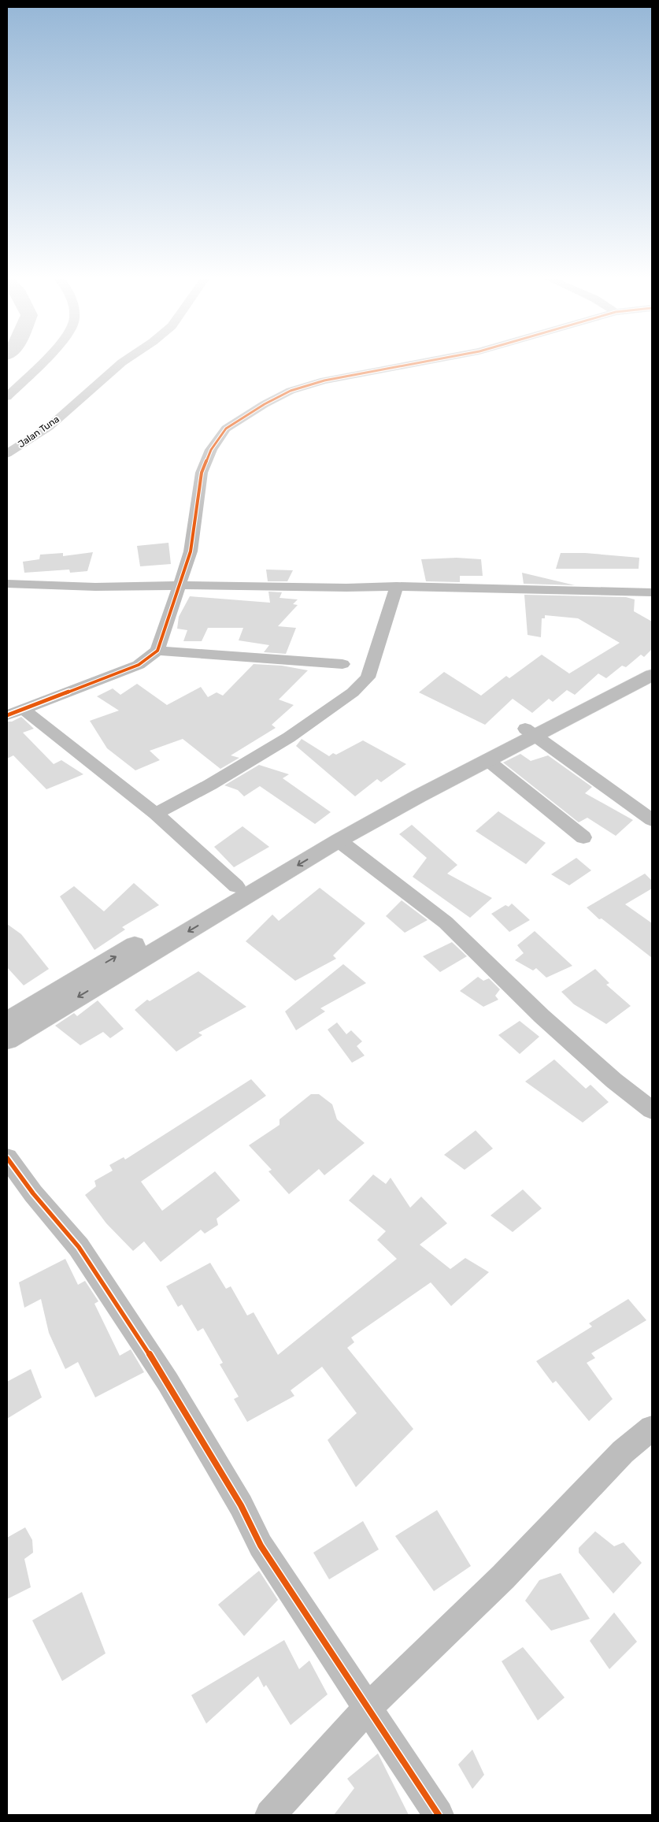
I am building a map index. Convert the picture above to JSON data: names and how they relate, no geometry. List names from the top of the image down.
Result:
{
  "streets": {
    "street": ["Jalan Tuna"]
  }
}
